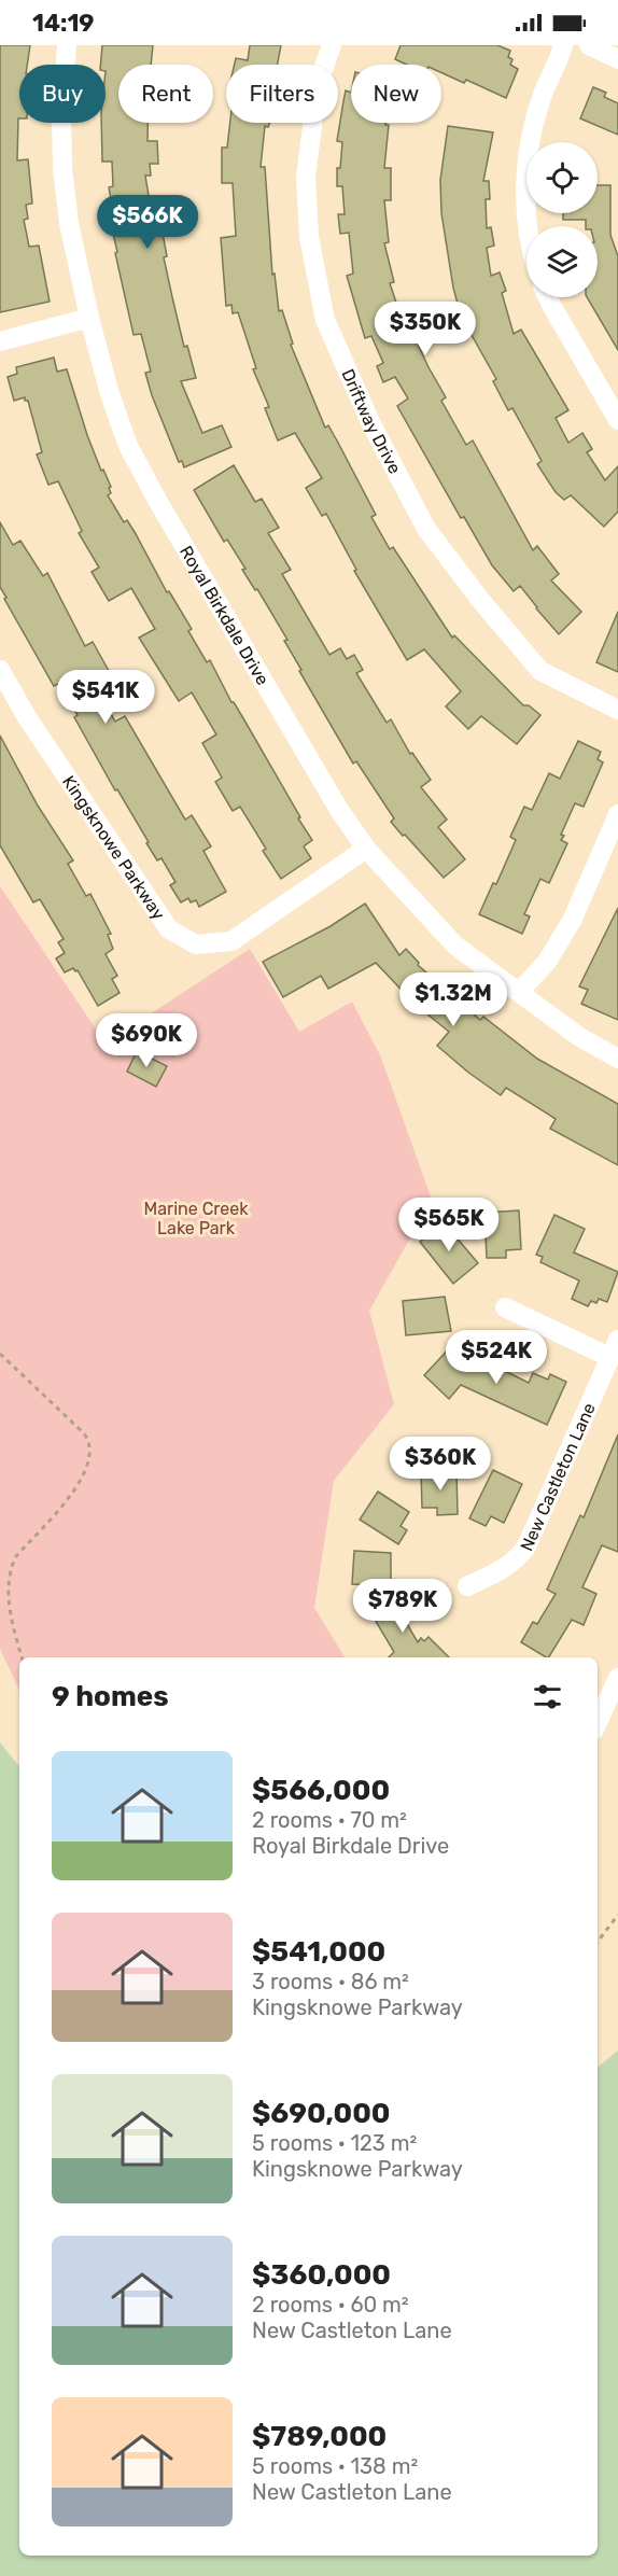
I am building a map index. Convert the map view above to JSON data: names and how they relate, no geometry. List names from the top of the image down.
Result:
{
  "streets": {
    "street": [
      "Driftway Drive",
      "Royal Birkdale Drive",
      "Kingsknowe Parkway",
      "New Castleton Lane"
    ]
  },
  "crossings": [
    ["Royal Birkdale Drive", "Kingsknowe Parkway"]
  ],
  "parks": ["Marine Creek Lake Park"],
  "page": {
    "status": "14:19",
    "chip": [
      "Buy",
      "Rent",
      "Filters",
      "New"
    ],
    "price": [
      "$566K",
      "$350K",
      "$541K",
      "$1.32M",
      "$690K",
      "$565K",
      "$524K",
      "$360K",
      "$789K"
    ],
    "heading": "9 homes",
    "list": [
      {
        "name": "$566,000",
        "note": "2 rooms · 70 m² · Royal Birkdale Drive"
      },
      {
        "name": "$541,000",
        "note": "3 rooms · 86 m² · Kingsknowe Parkway"
      },
      {
        "name": "$690,000",
        "note": "5 rooms · 123 m² · Kingsknowe Parkway"
      },
      {
        "name": "$360,000",
        "note": "2 rooms · 60 m² · New Castleton Lane"
      },
      {
        "name": "$789,000",
        "note": "5 rooms · 138 m² · New Castleton Lane"
      }
    ]
  }
}
